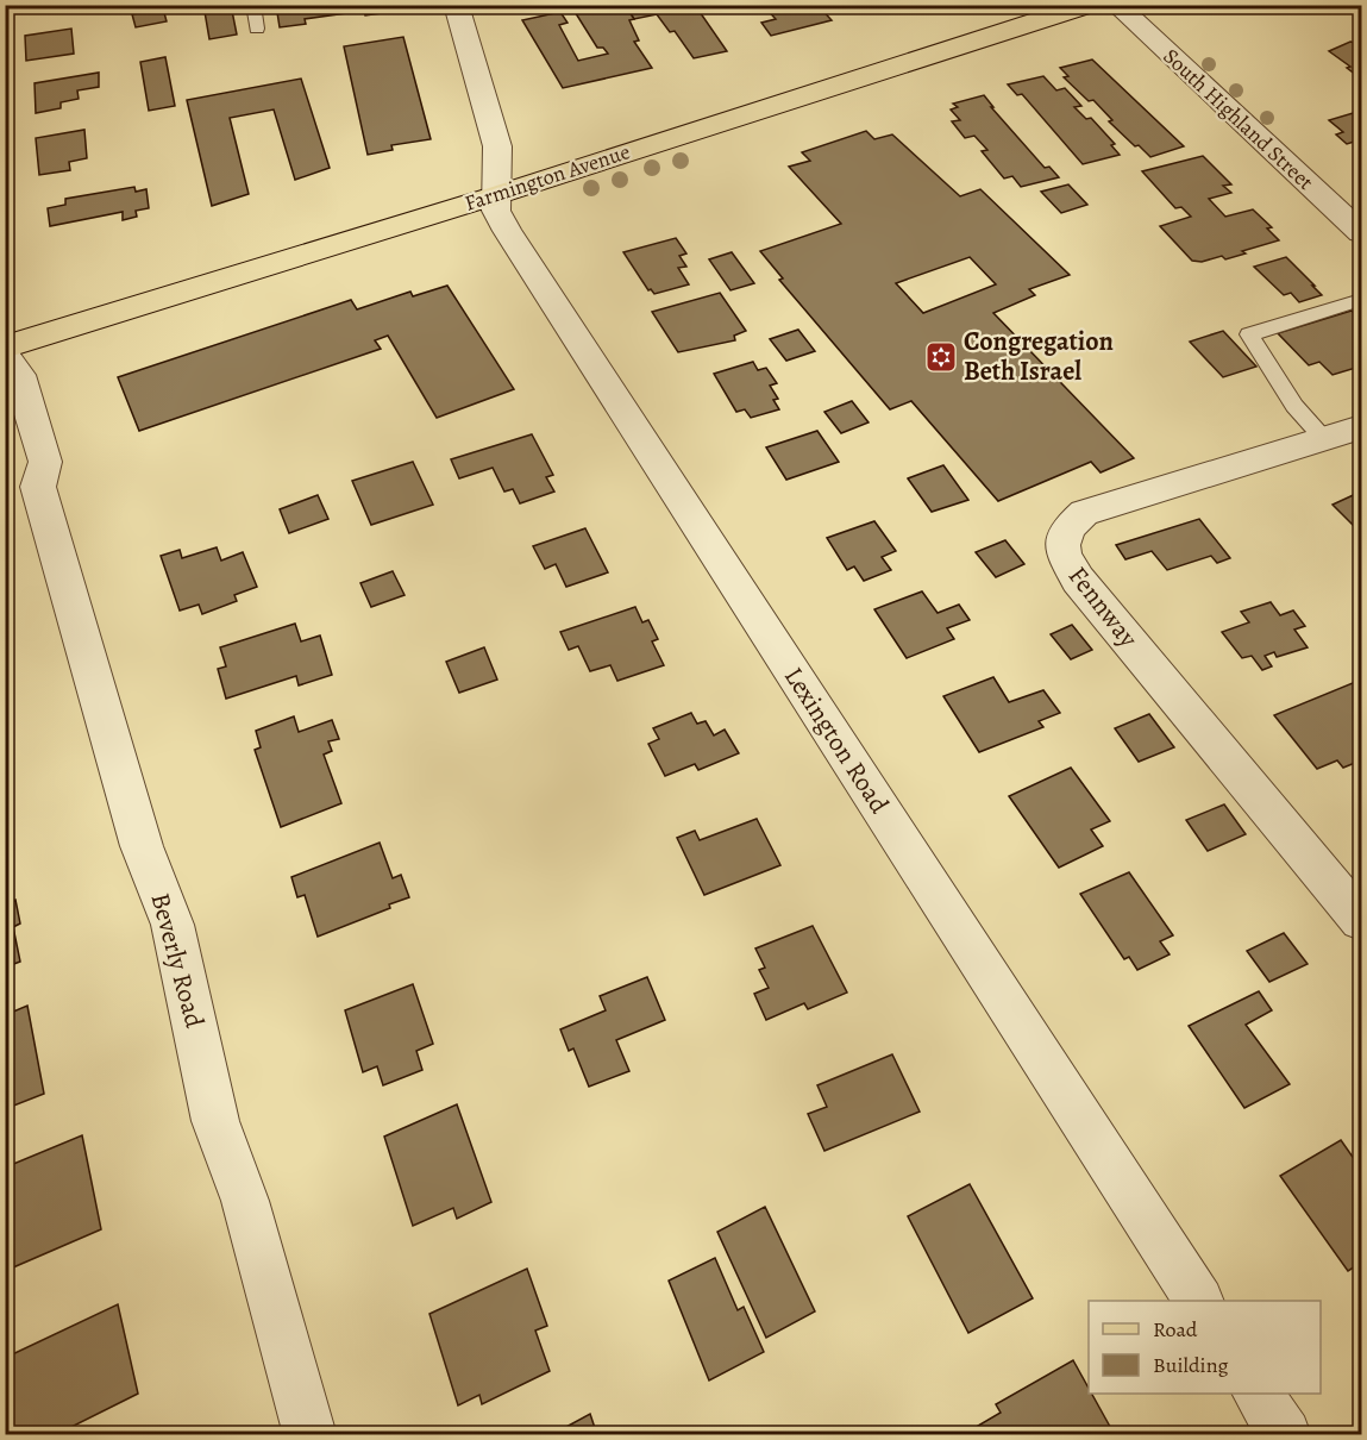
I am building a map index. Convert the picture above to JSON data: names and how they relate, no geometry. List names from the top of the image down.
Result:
{
  "streets": {
    "main road": ["Farmington Avenue"],
    "street": [
      "South Highland Street",
      "Fennway",
      "Lexington Road",
      "Beverly Road"
    ]
  },
  "crossings": [
    ["Farmington Avenue", "Lexington Road"]
  ],
  "places": {
    "synagogue": ["Congregation Beth Israel"]
  },
  "legend": ["Road", "Building"]
}
